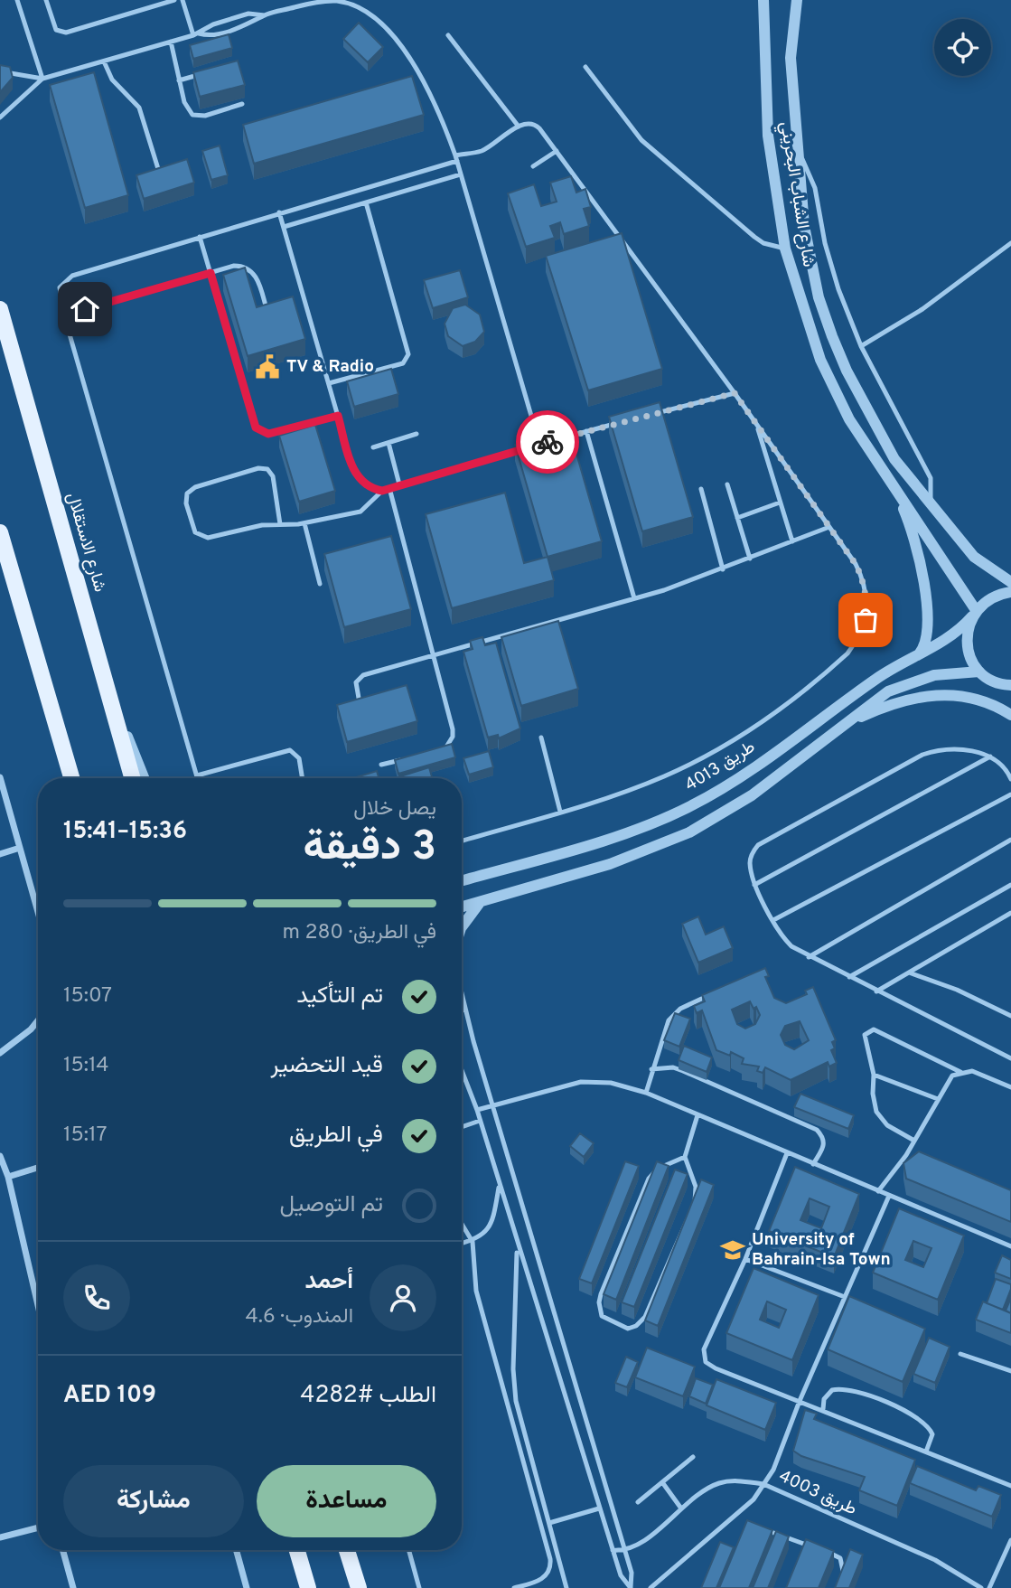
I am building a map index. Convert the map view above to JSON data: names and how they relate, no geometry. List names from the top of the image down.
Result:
{
  "streets": {
    "main road": ["شارع الاستقلال"],
    "street": ["شارع الشباب البحريني", "طريق 4013"],
    "lane": ["طريق 4003"]
  },
  "crossings": [
    ["شارع الشباب البحريني", "طريق 4013"]
  ],
  "places": {
    "public building": ["TV & Radio"],
    "school or university": ["University of Bahrain-Isa Town"]
  },
  "page": {
    "heading": ["3 دقيقة", "يصل خلال", "15:36–15:41"],
    "panel": [
      "أحمد",
      "المندوب · 4.6",
      "الطلب #4282",
      "AED 109"
    ],
    "bar": "في الطريق · 280 m",
    "list": [
      ["تم التأكيد", "15:07"],
      ["قيد التحضير", "15:14"],
      ["في الطريق", "15:17"],
      "تم التوصيل"
    ],
    "buttons": ["مساعدة", "مشاركة"]
  }
}
